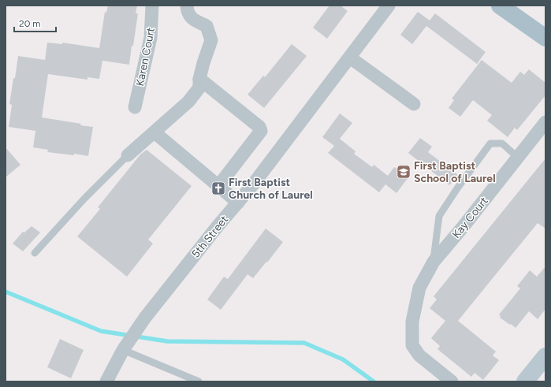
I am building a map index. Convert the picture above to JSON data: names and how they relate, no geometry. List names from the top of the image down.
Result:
{
  "streets": {
    "street": ["Karen Court", "Kay Court", "5th Street"]
  },
  "places": {
    "school or university": ["First Baptist School of Laurel"],
    "church": ["First Baptist Church of Laurel"]
  },
  "scale_bar": "20 m"
}
